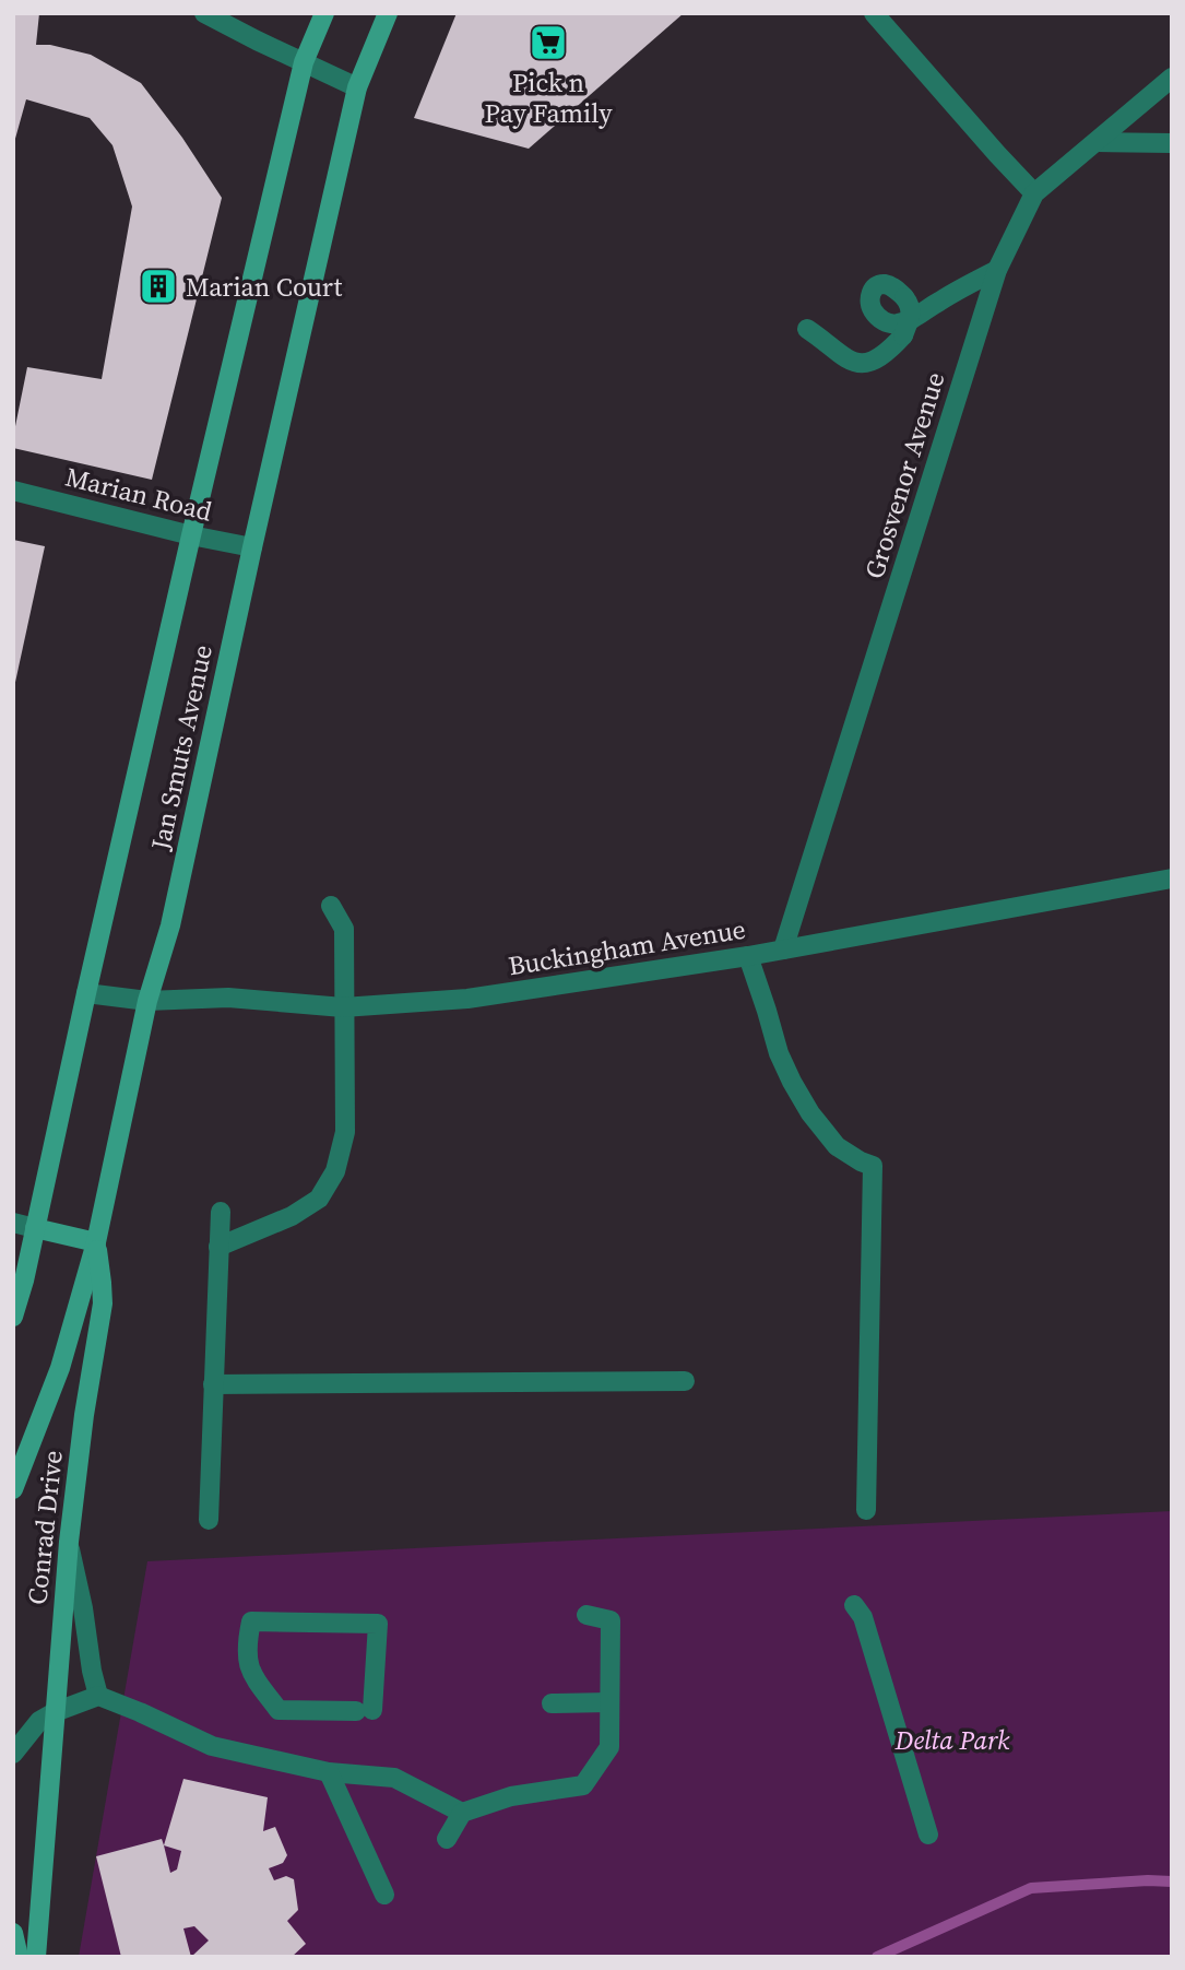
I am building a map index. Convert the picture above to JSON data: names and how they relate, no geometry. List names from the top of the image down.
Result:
{
  "streets": {
    "main road": ["Jan Smuts Avenue", "Conrad Drive"],
    "street": ["Grosvenor Avenue", "Marian Road", "Buckingham Avenue"]
  },
  "crossings": [
    ["Grosvenor Avenue", "Buckingham Avenue"],
    ["Marian Road", "Jan Smuts Avenue"],
    ["Jan Smuts Avenue", "Buckingham Avenue"],
    ["Jan Smuts Avenue", "Conrad Drive"]
  ],
  "parks": ["Delta Park"],
  "places": {
    "supermarket": ["Pick n Pay Family"],
    "building": ["Marian Court"]
  }
}
